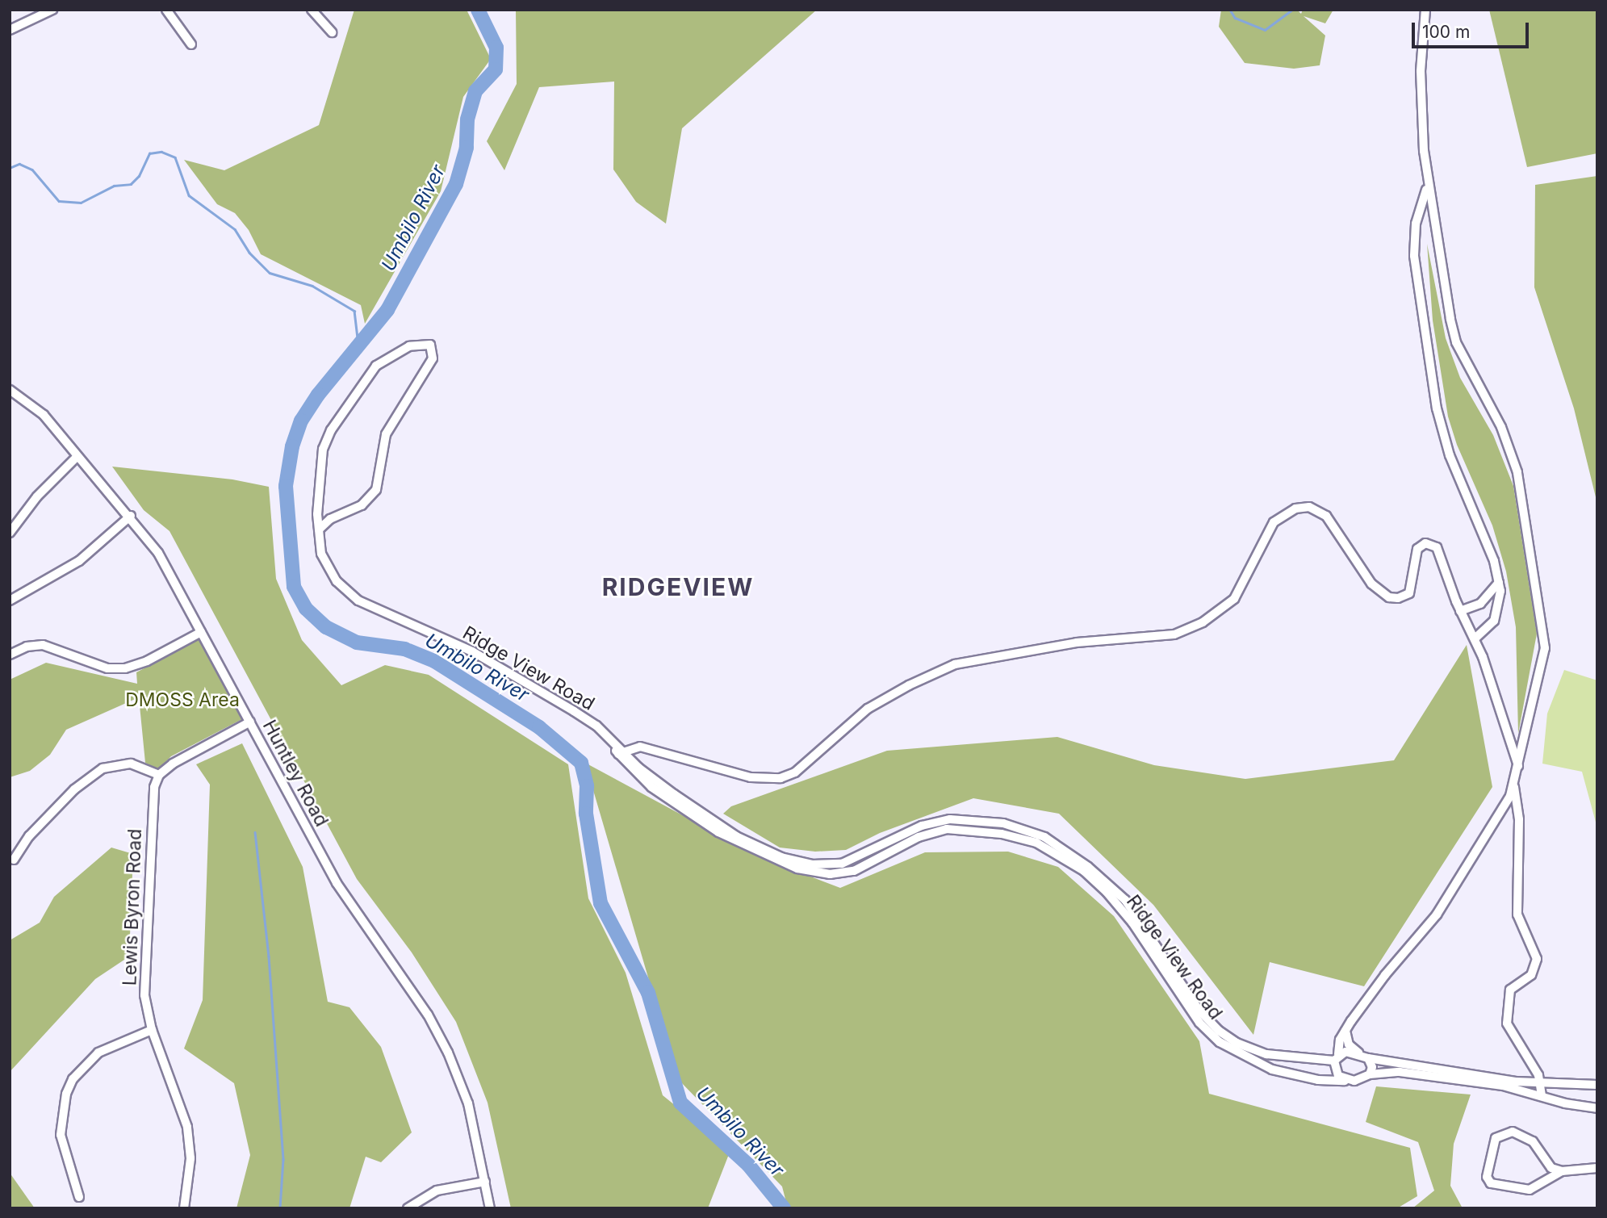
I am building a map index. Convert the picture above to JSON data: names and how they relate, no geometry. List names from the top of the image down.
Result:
{
  "streets": {
    "street": ["Ridge View Road", "Huntley Road", "Lewis Byron Road"]
  },
  "districts": ["RIDGEVIEW"],
  "water": ["Umbilo River"],
  "parks": ["DMOSS Area"],
  "scale_bar": "100 m"
}
